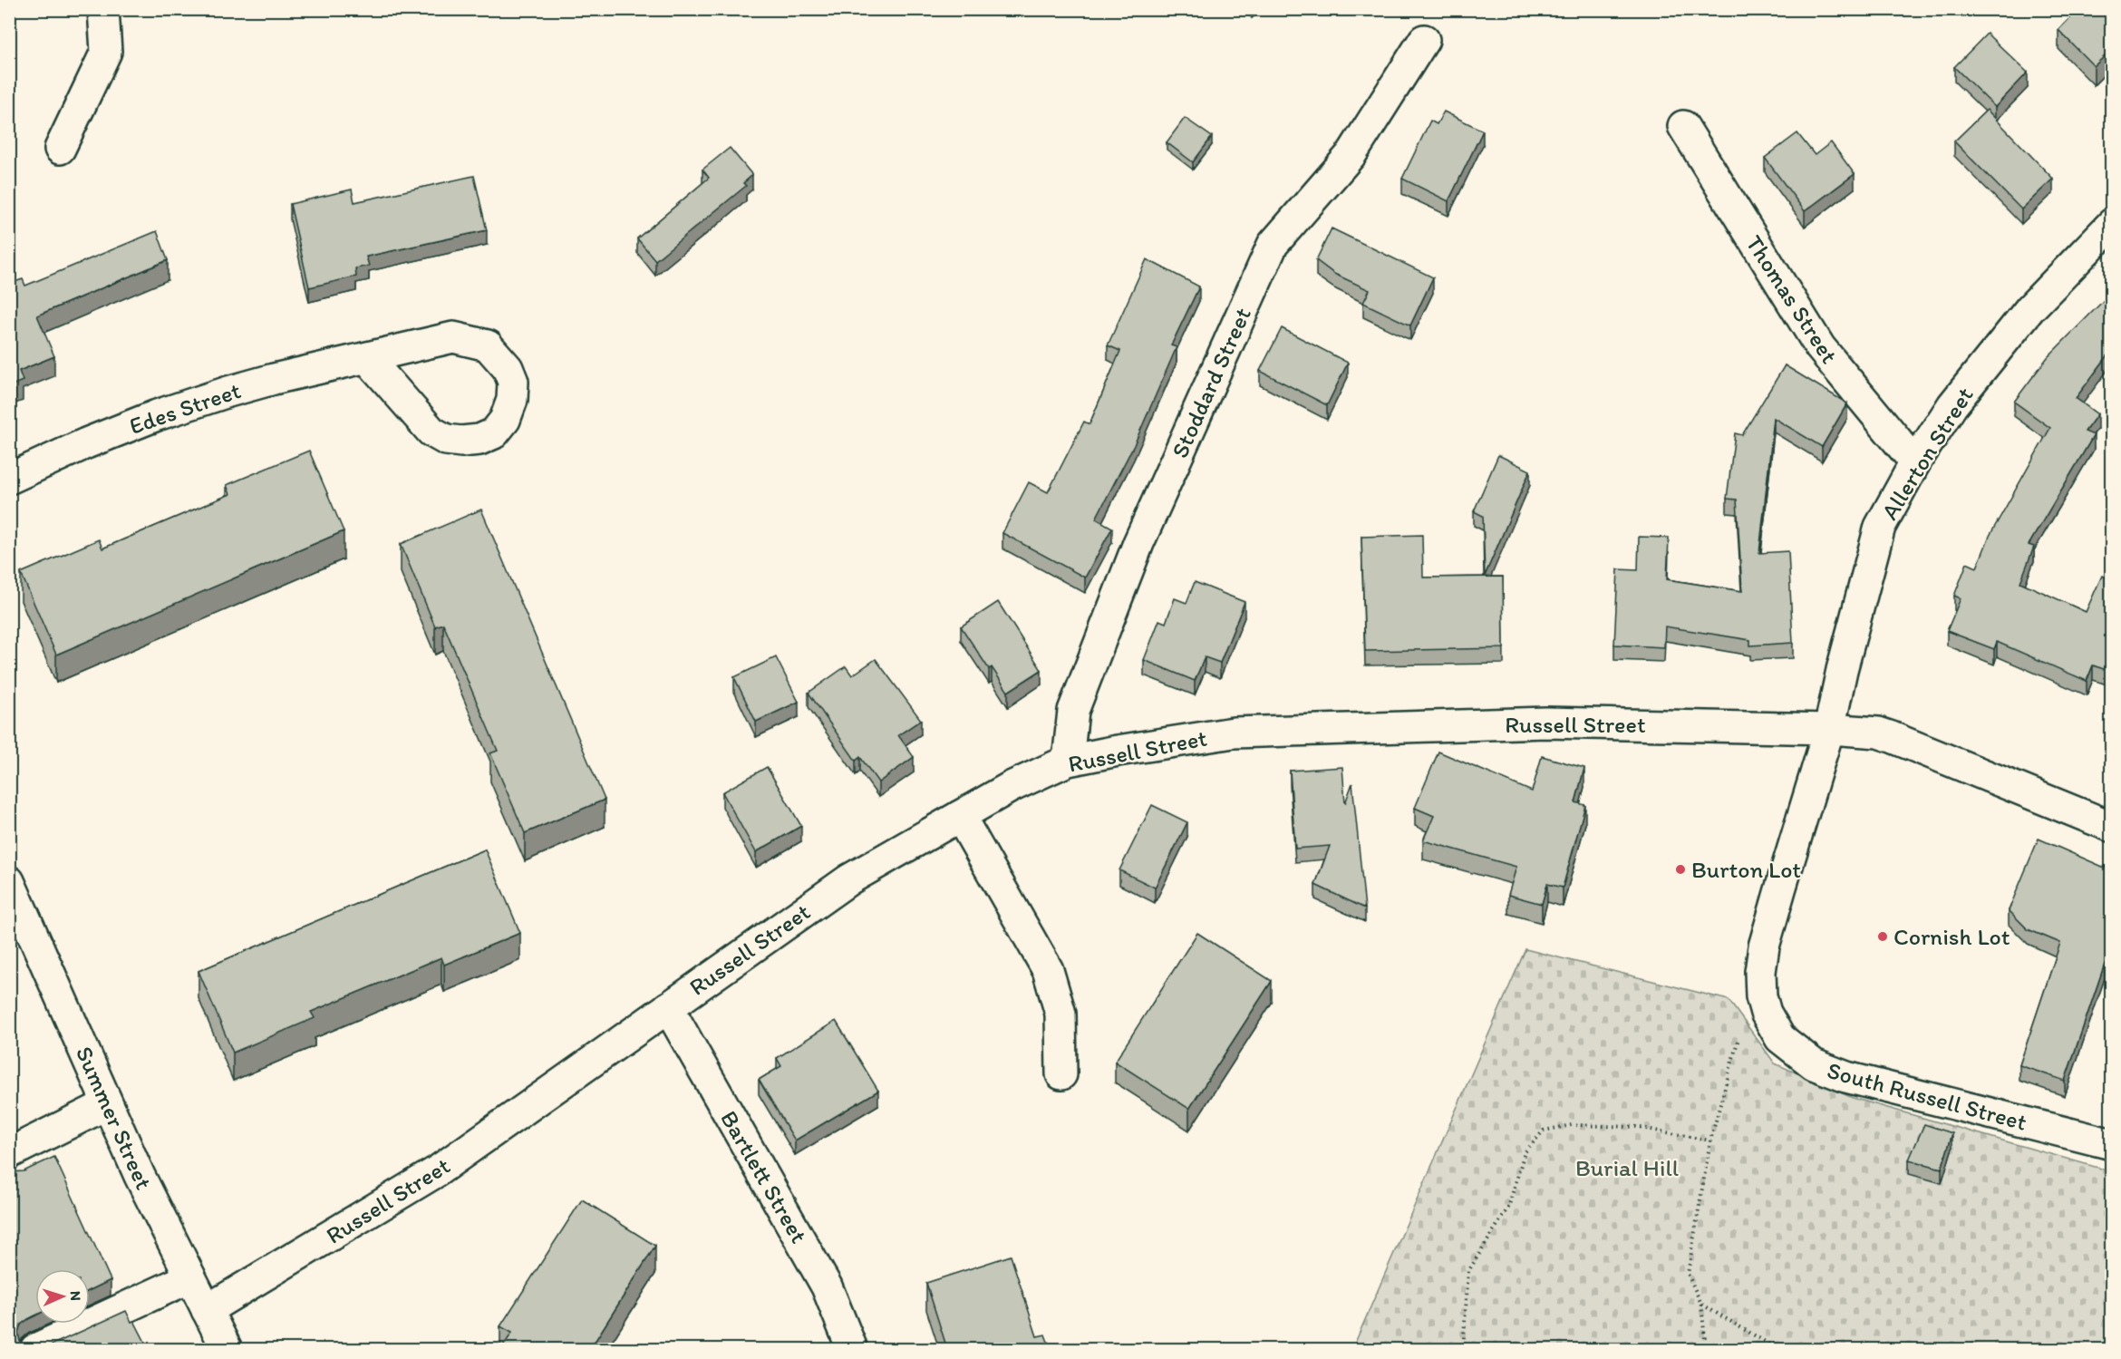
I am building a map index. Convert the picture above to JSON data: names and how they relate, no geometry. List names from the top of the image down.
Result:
{
  "streets": {
    "street": [
      "Thomas Street",
      "Stoddard Street",
      "Edes Street",
      "Allerton Street",
      "Russell Street",
      "South Russell Street",
      "Summer Street",
      "Bartlett Street"
    ]
  },
  "crossings": [
    ["Thomas Street", "Allerton Street"],
    ["Stoddard Street", "Russell Street"],
    ["Allerton Street", "Russell Street"],
    ["Allerton Street", "South Russell Street"],
    ["Russell Street", "South Russell Street"],
    ["Russell Street", "Summer Street"],
    ["Russell Street", "Bartlett Street"]
  ],
  "parks": ["Burial Hill"],
  "places": ["Burton Lot", "Cornish Lot"],
  "north": "right"
}
